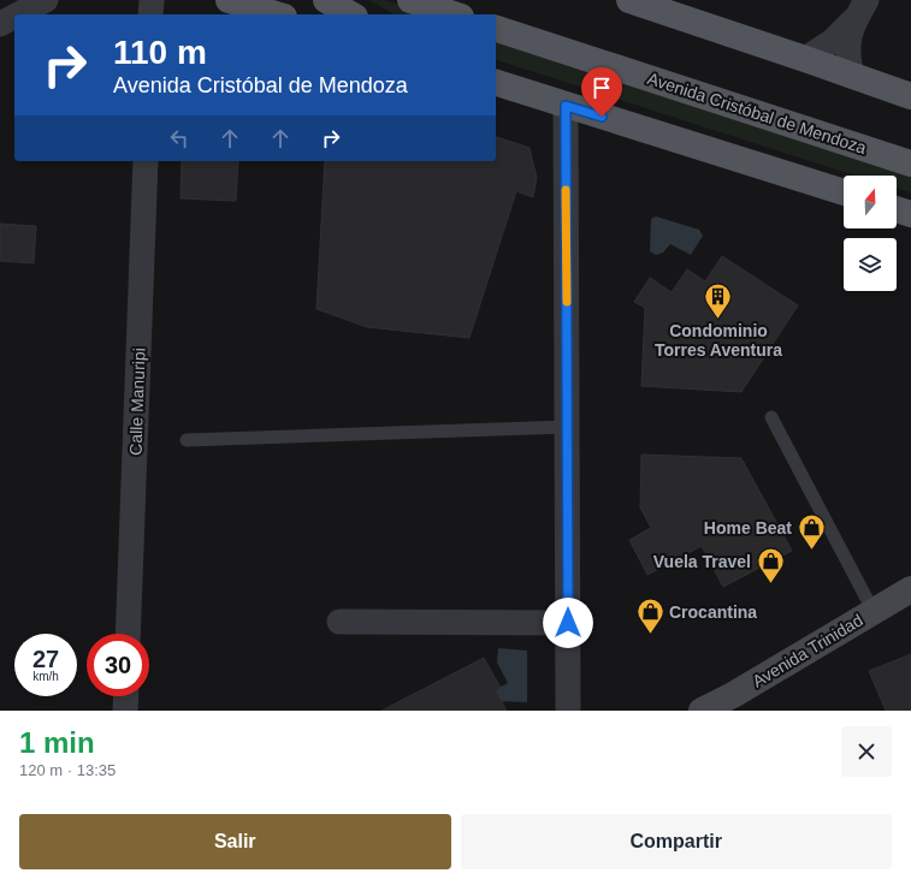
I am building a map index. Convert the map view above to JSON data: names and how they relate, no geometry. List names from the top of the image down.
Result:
{
  "streets": {
    "main road": ["Avenida Cristóbal de Mendoza", "Avenida Trinidad"],
    "street": ["Calle Manuripi"]
  },
  "places": {
    "building": ["Condominio Torres Aventura"],
    "shop": ["Home Beat", "Vuela Travel", "Crocantina"]
  },
  "north": "top",
  "page": {
    "turn": ["110 m", "Avenida Cristóbal de Mendoza"],
    "speed": "27 km/h",
    "limit": "30",
    "heading": ["1 min", "120 m · 13:35"],
    "buttons": ["Salir", "Compartir"]
  }
}
